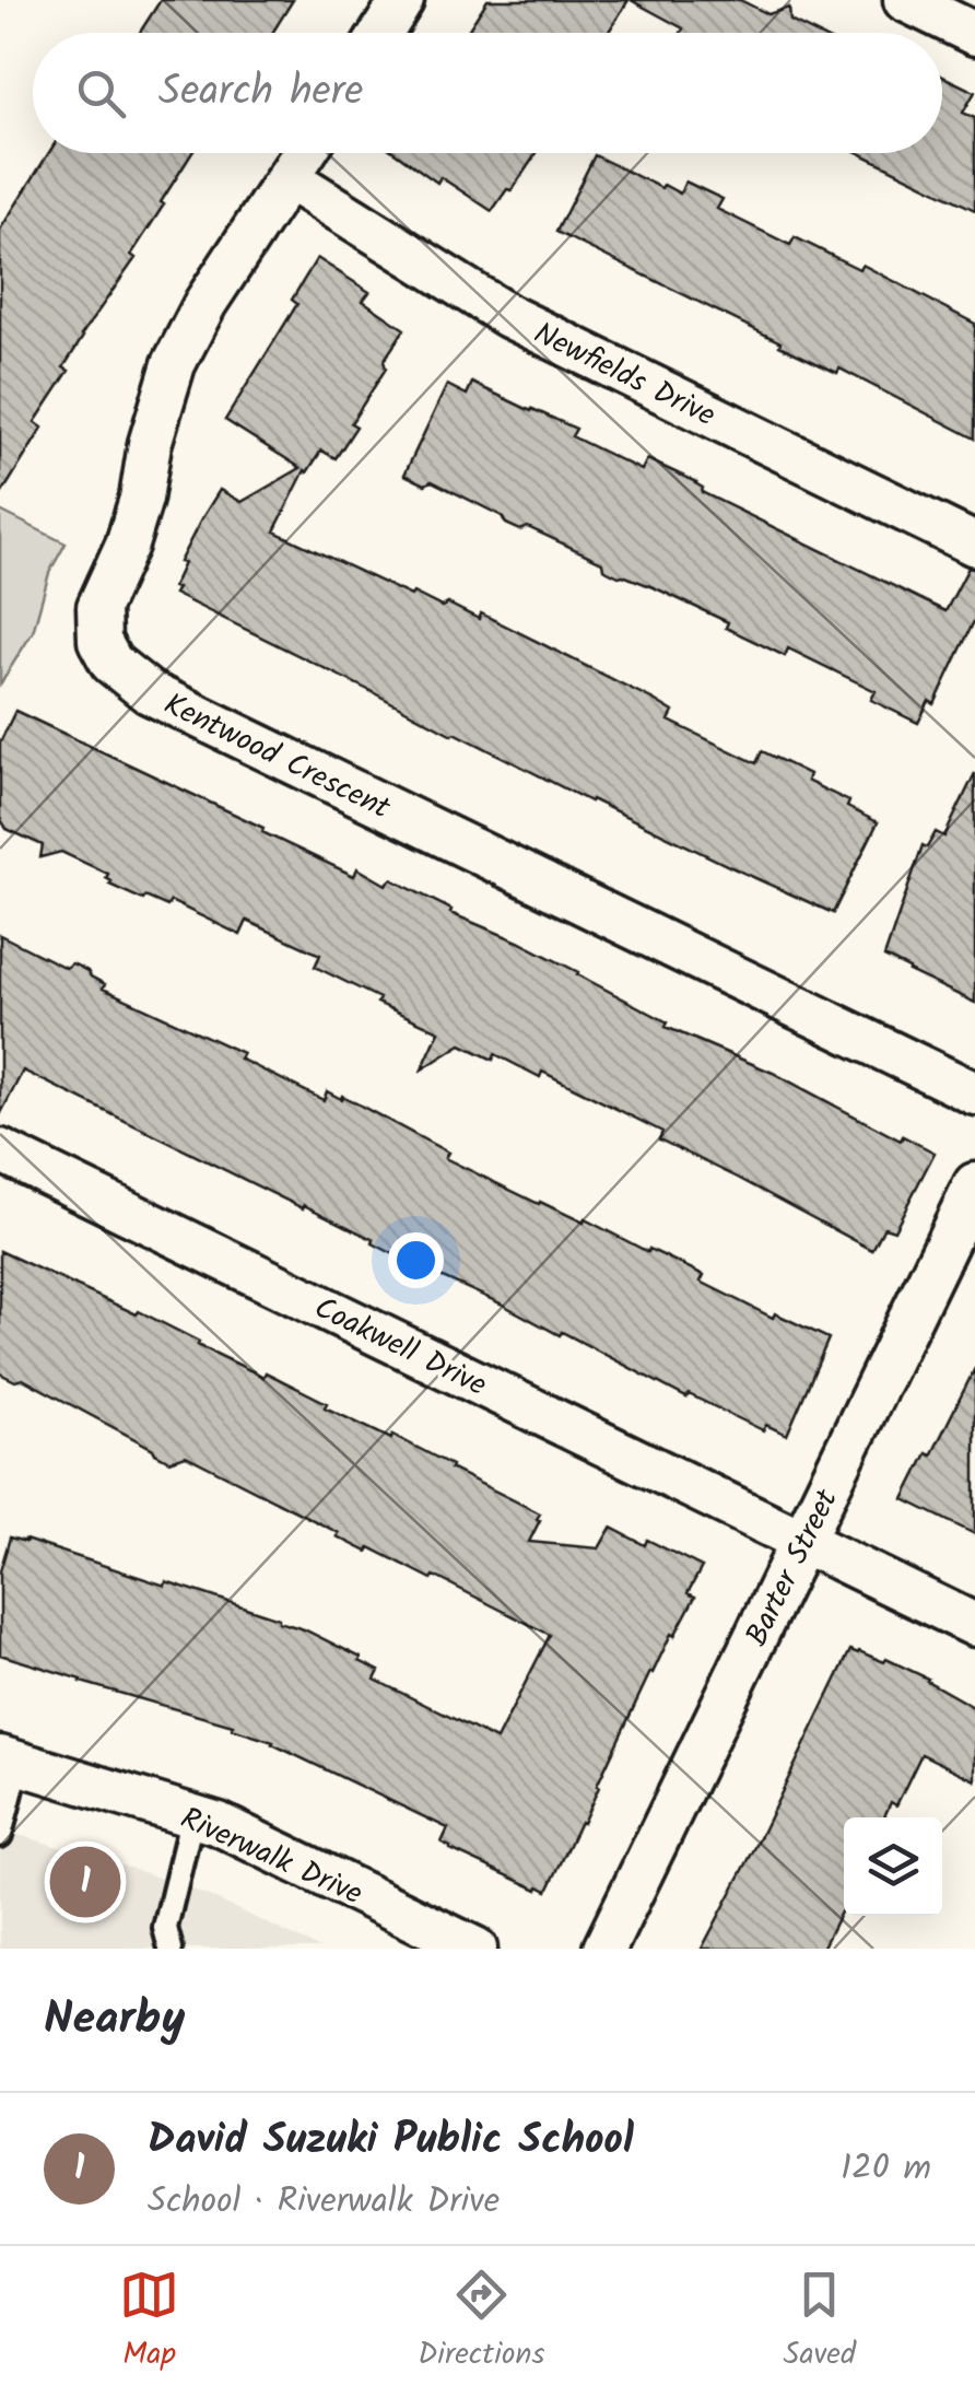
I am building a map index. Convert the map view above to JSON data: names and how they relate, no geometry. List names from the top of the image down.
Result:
{
  "streets": {
    "street": [
      "Newfields Drive",
      "Kentwood Crescent",
      "Coakwell Drive",
      "Barter Street",
      "Riverwalk Drive"
    ]
  },
  "crossings": [
    ["Newfields Drive", "Kentwood Crescent"],
    ["Coakwell Drive", "Barter Street"]
  ],
  "page": {
    "search": "Search here",
    "pins": "1",
    "heading": "Nearby",
    "list": [
      {
        "mark": "1",
        "name": "David Suzuki Public School",
        "note": "School · Riverwalk Drive",
        "value": "120 m"
      }
    ],
    "nav": ["Map", "Directions", "Saved"]
  }
}
